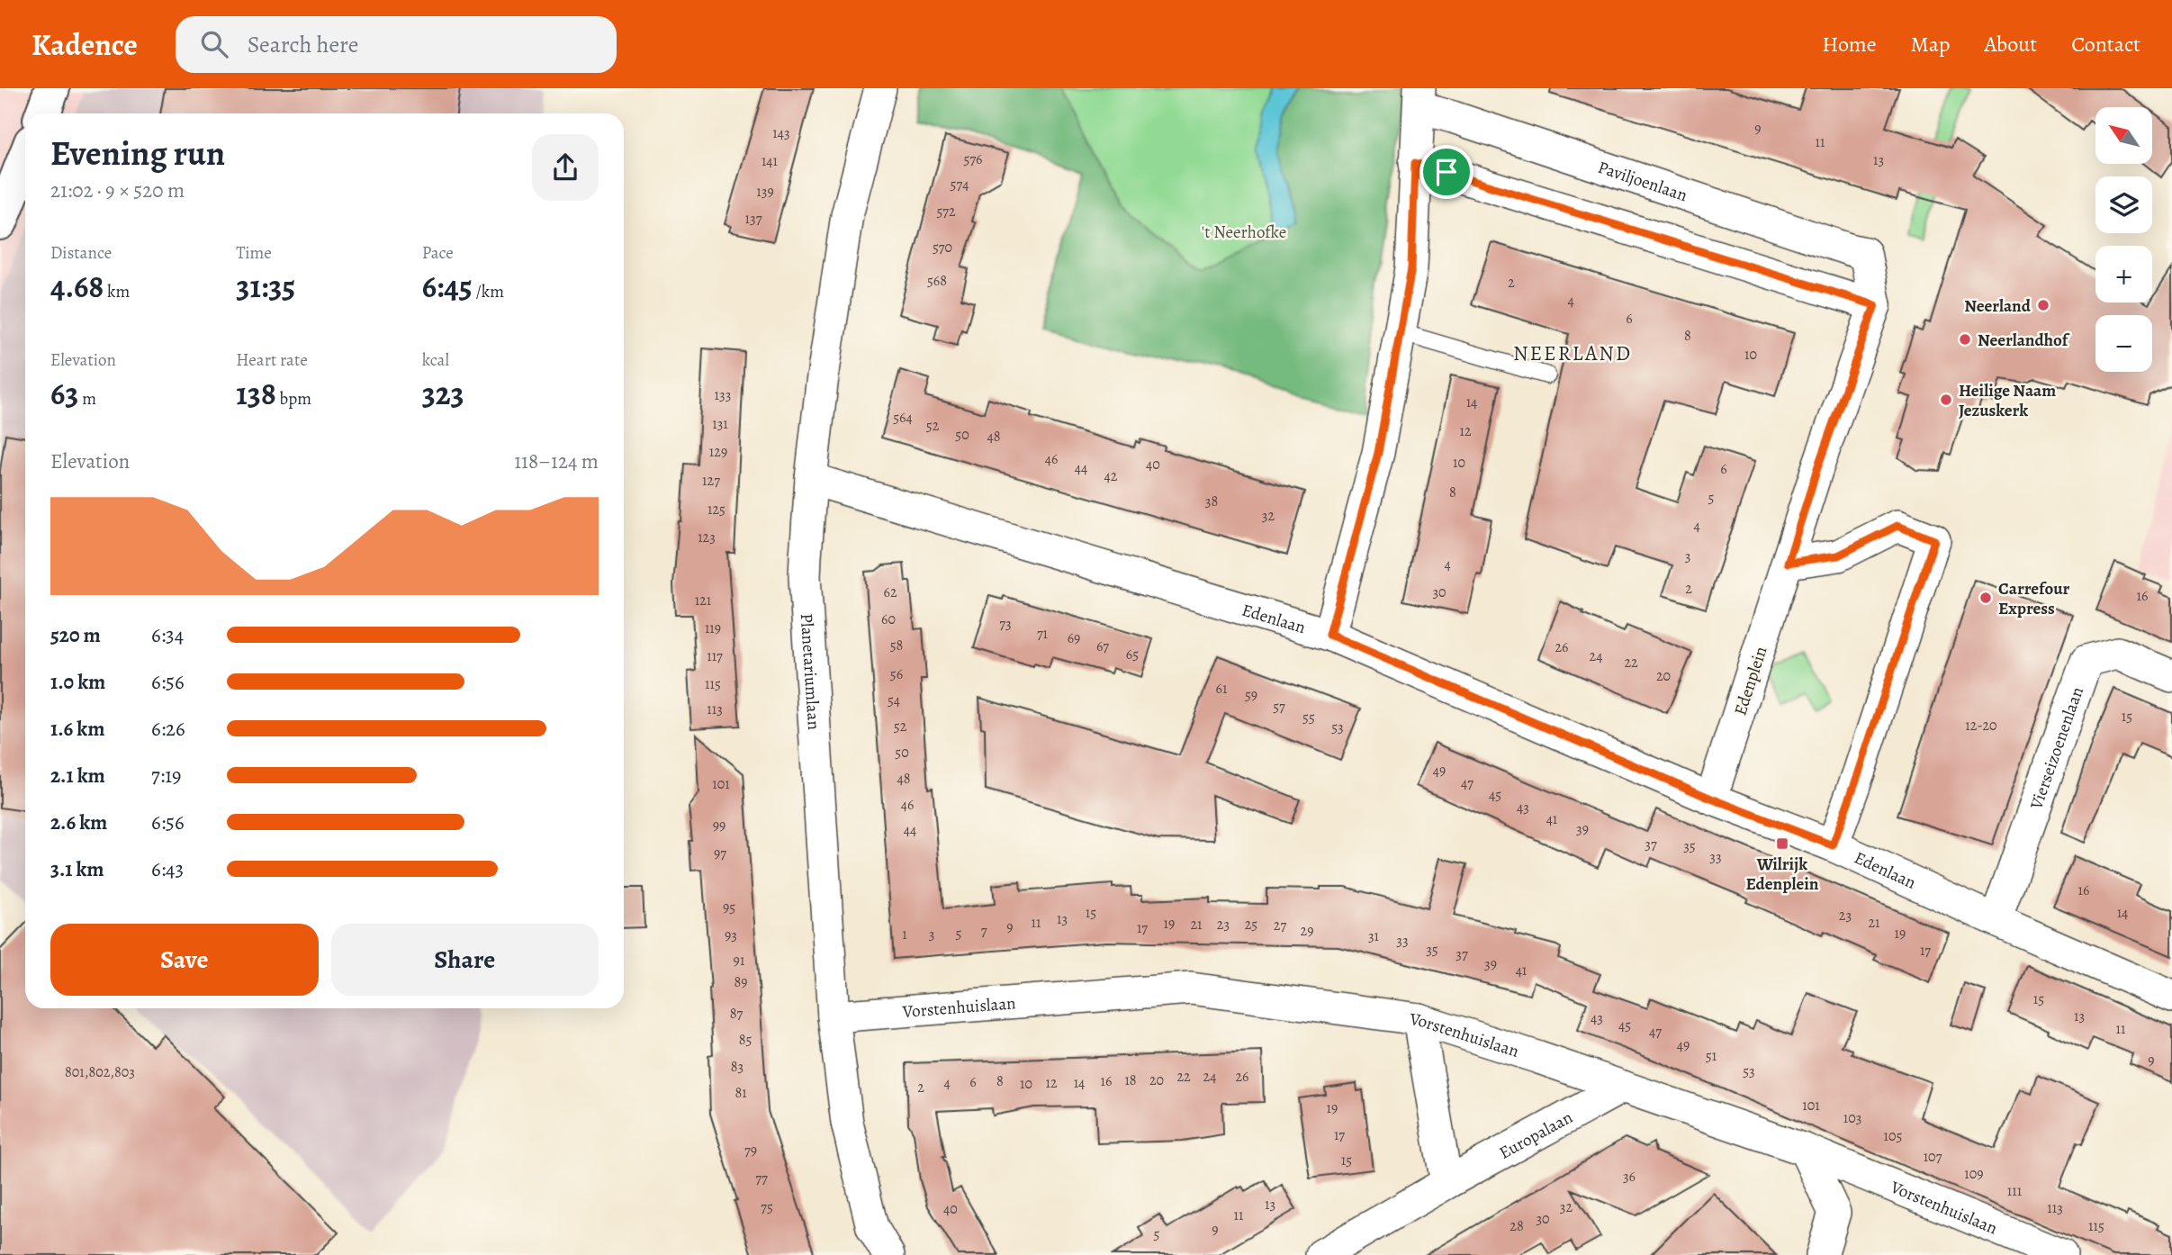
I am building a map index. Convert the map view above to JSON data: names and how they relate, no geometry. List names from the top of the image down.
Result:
{
  "streets": {
    "street": [
      "Paviljoenlaan",
      "Edenlaan",
      "Planetariumlaan",
      "Edenplein",
      "Vierseizoenenlaan",
      "Vorstenhuislaan",
      "Europalaan"
    ]
  },
  "crossings": [
    ["Paviljoenlaan", "Edenplein"],
    ["Edenlaan", "Planetariumlaan"],
    ["Edenlaan", "Edenplein"],
    ["Edenlaan", "Vierseizoenenlaan"],
    ["Planetariumlaan", "Vorstenhuislaan"],
    ["Vorstenhuislaan", "Europalaan"]
  ],
  "districts": ["NEERLAND"],
  "parks": ["'t Neerhofke"],
  "places": {
    "other": [
      "Neerland",
      "Neerlandhof",
      "Heilige Naam Jezuskerk",
      "Carrefour Express"
    ],
    "transit": ["Wilrijk Edenplein"]
  },
  "house_numbers": [
    "9",
    "143",
    "11",
    "576",
    "13",
    "141",
    "574",
    "139",
    "572",
    "137",
    "570",
    "568",
    "2",
    "4",
    "6",
    "8",
    "10",
    "133",
    "14",
    "564",
    "131",
    "52",
    "12",
    "50",
    "48",
    "129",
    "46",
    "10",
    "40",
    "44",
    "6",
    "42",
    "127",
    "8",
    "5",
    "38",
    "125",
    "32",
    "4",
    "123",
    "3",
    "4",
    "2",
    "62",
    "30",
    "16",
    "121",
    "60",
    "73",
    "119",
    "71",
    "69",
    "58",
    "67",
    "26",
    "65",
    "117",
    "24",
    "22",
    "56",
    "20",
    "115",
    "61",
    "59",
    "54",
    "57",
    "113",
    "15",
    "55",
    "12-20",
    "52",
    "53",
    "50",
    "49",
    "48",
    "47",
    "101",
    "45",
    "46",
    "43",
    "41",
    "99",
    "39",
    "44",
    "37",
    "35",
    "97",
    "33",
    "16",
    "95",
    "15",
    "14",
    "23",
    "13",
    "11",
    "21",
    "19",
    "21",
    "23",
    "25",
    "27",
    "9",
    "17",
    "7",
    "29",
    "5",
    "19",
    "1",
    "3",
    "93",
    "31",
    "33",
    "35",
    "17",
    "37",
    "91",
    "39",
    "41",
    "89",
    "15",
    "87",
    "13",
    "43",
    "45",
    "11",
    "47",
    "85",
    "49",
    "51",
    "9",
    "83",
    "53",
    "801,802,803",
    "22",
    "24",
    "26",
    "18",
    "20",
    "8",
    "16",
    "6",
    "4",
    "12",
    "14",
    "10",
    "2",
    "81",
    "101",
    "19",
    "103",
    "17",
    "105",
    "79",
    "107",
    "15",
    "109",
    "36",
    "77",
    "111",
    "13",
    "75",
    "32",
    "113",
    "40",
    "11",
    "30",
    "28",
    "115",
    "9",
    "5"
  ],
  "north": "top left",
  "page": {
    "header": "Kadence",
    "search": "Search here",
    "nav": [
      "Home",
      "Map",
      "About",
      "Contact"
    ],
    "map_buttons": ["+", "−"],
    "heading": ["Evening run", "21:02 · 9 × 520 m"],
    "stats": [
      ["Distance", "4.68 km"],
      ["Time", "31:35"],
      ["Pace", "6:45 /km"],
      ["Elevation", "63 m"],
      ["Heart rate", "138 bpm"],
      ["kcal", "323"]
    ],
    "chart": ["Elevation", "118–124 m"],
    "list": [
      {
        "name": "520 m",
        "note": "6:34"
      },
      {
        "name": "1.0 km",
        "note": "6:56"
      },
      {
        "name": "1.6 km",
        "note": "6:26"
      },
      {
        "name": "2.1 km",
        "note": "7:19"
      },
      {
        "name": "2.6 km",
        "note": "6:56"
      },
      {
        "name": "3.1 km",
        "note": "6:43"
      }
    ],
    "buttons": ["Save", "Share"]
  }
}
